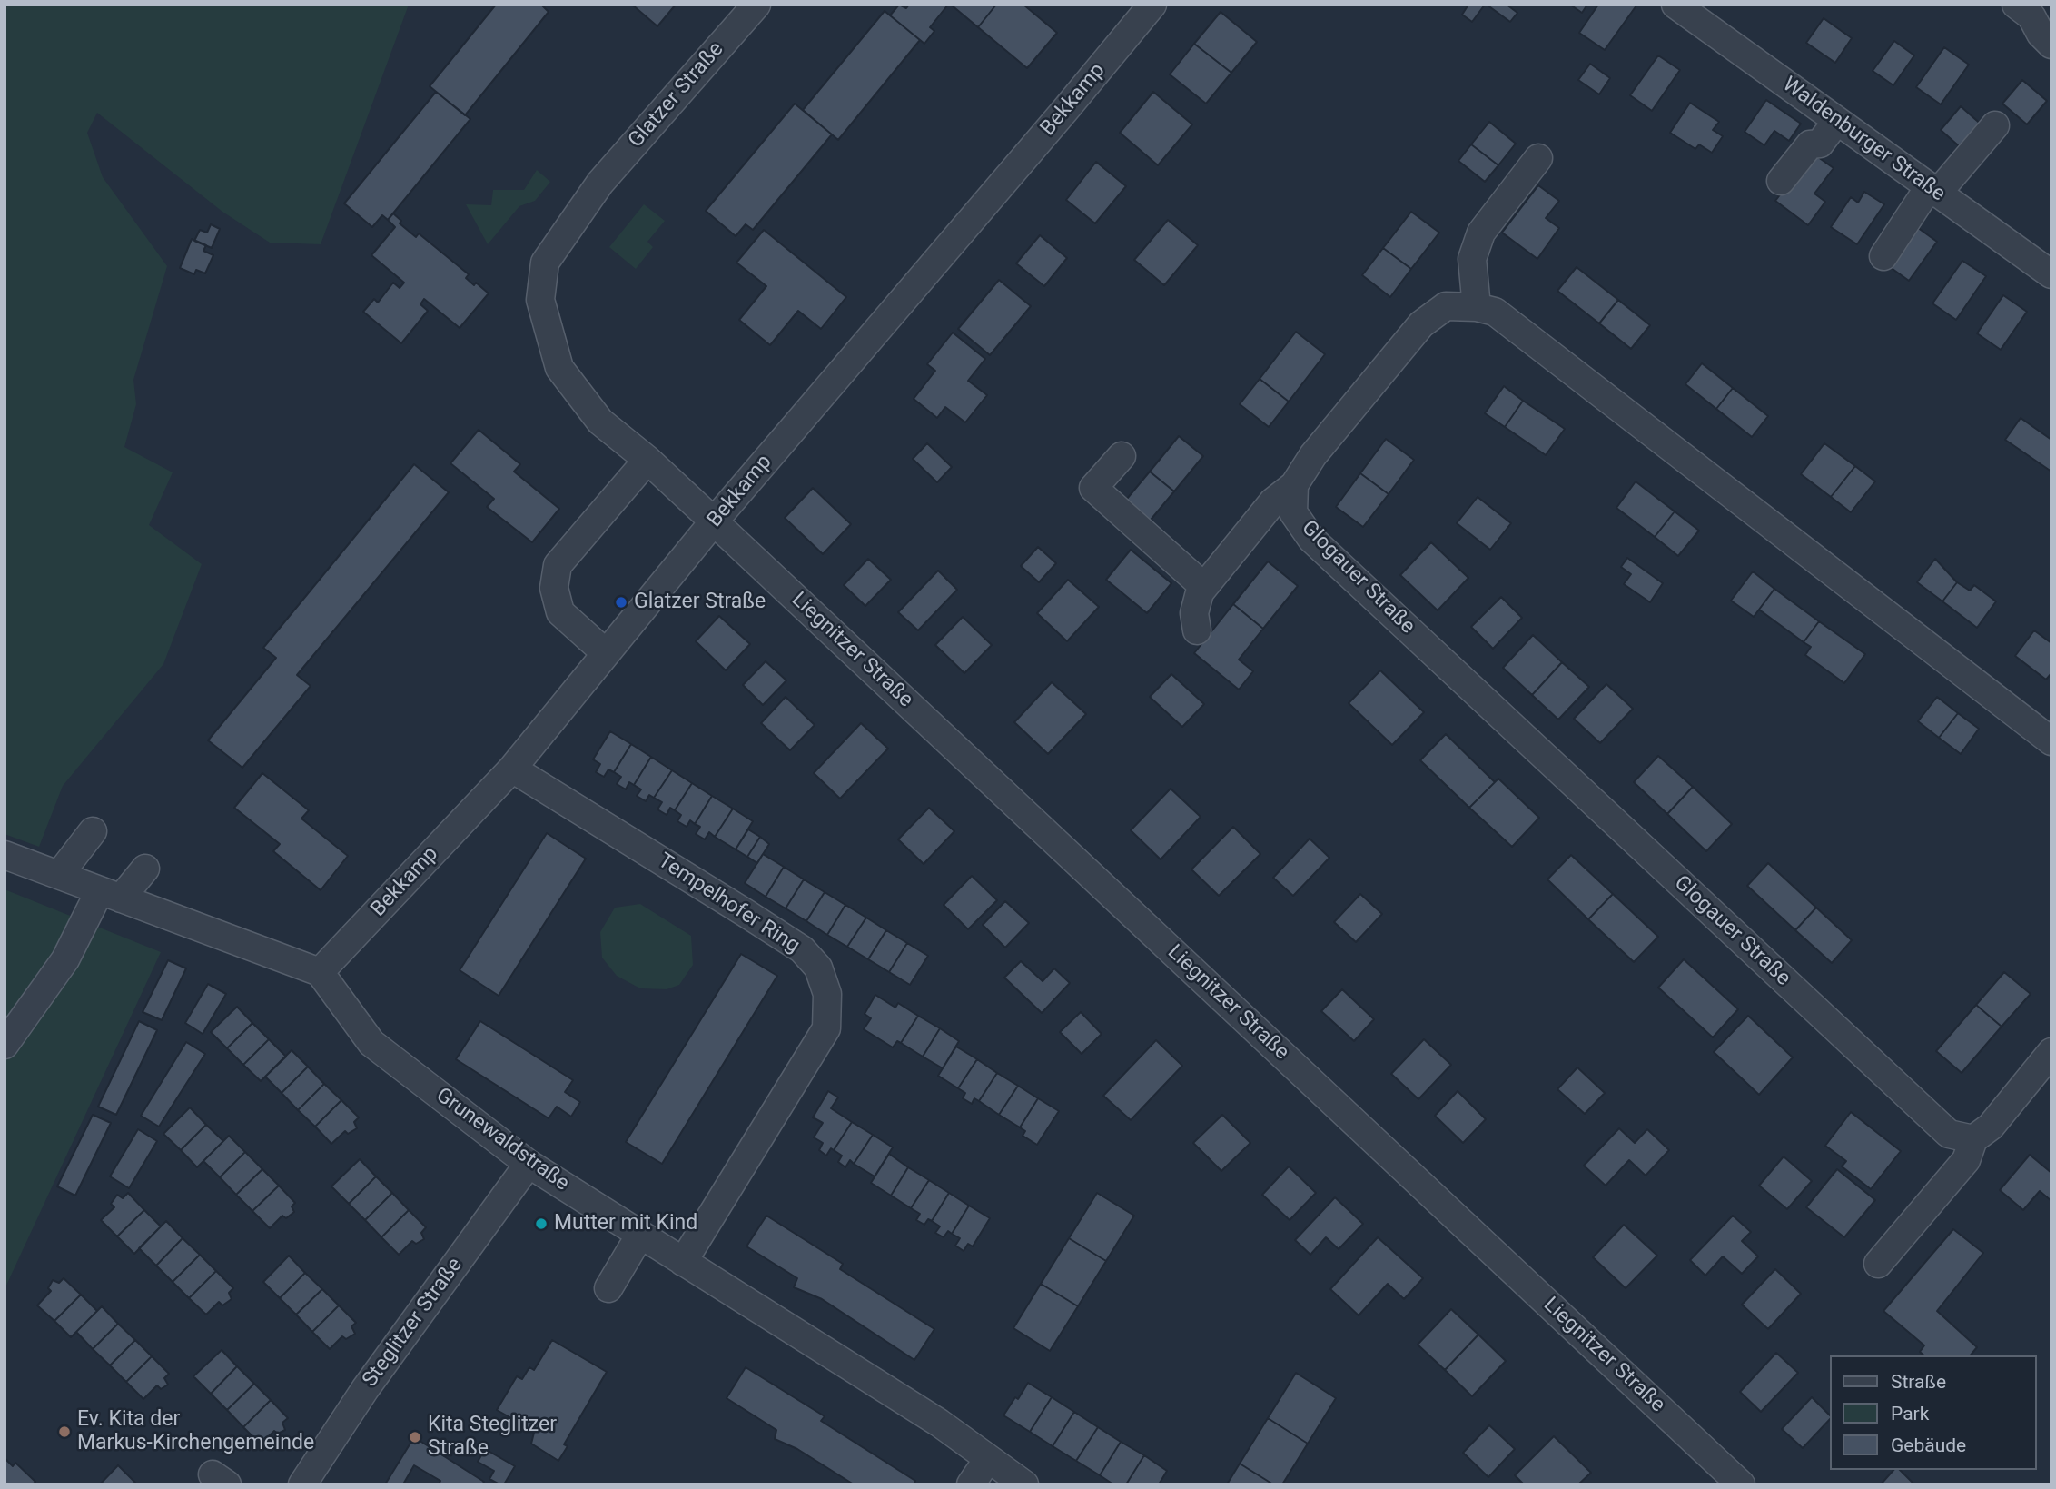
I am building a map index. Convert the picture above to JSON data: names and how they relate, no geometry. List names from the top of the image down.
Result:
{
  "streets": {
    "street": [
      "Glatzer Straße",
      "Bekkamp",
      "Waldenburger Straße",
      "Glogauer Straße",
      "Liegnitzer Straße",
      "Tempelhofer Ring",
      "Grunewaldstraße",
      "Steglitzer Straße"
    ]
  },
  "crossings": [
    ["Glatzer Straße", "Bekkamp"],
    ["Glatzer Straße", "Liegnitzer Straße"],
    ["Bekkamp", "Liegnitzer Straße"],
    ["Bekkamp", "Tempelhofer Ring"],
    ["Bekkamp", "Grunewaldstraße"],
    ["Tempelhofer Ring", "Grunewaldstraße"],
    ["Grunewaldstraße", "Steglitzer Straße"]
  ],
  "places": [
    "Glatzer Straße",
    "Mutter mit Kind",
    "Ev. Kita der Markus-Kirchengemeinde",
    "Kita Steglitzer Straße"
  ],
  "legend": ["Straße", "Park", "Gebäude"]
}
